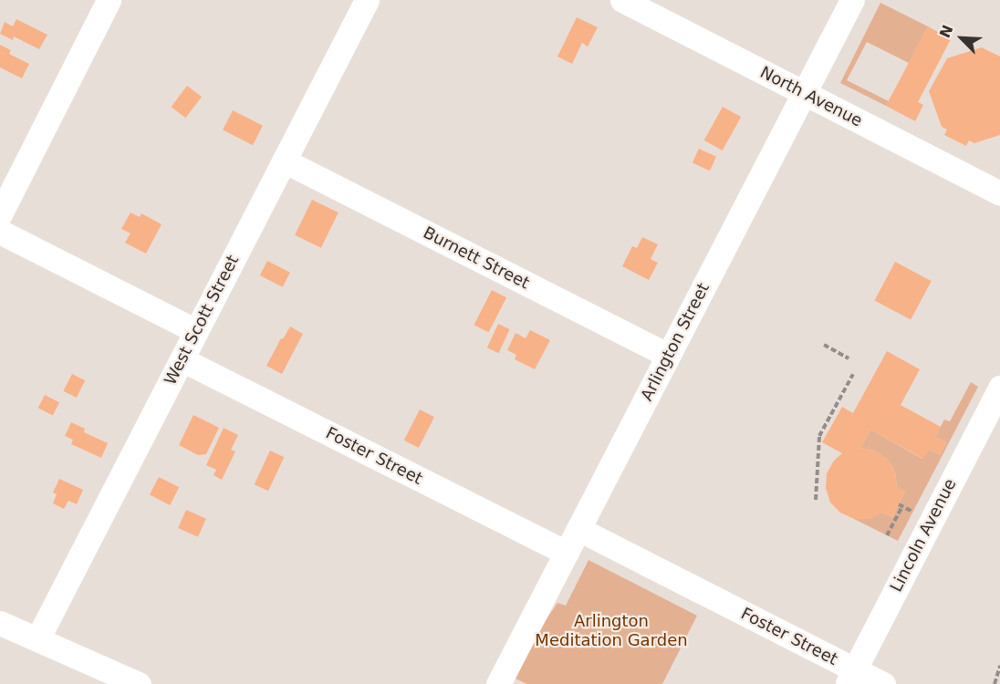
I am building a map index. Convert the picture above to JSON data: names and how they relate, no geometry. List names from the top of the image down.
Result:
{
  "streets": {
    "street": [
      "North Avenue",
      "Burnett Street",
      "West Scott Street",
      "Arlington Street",
      "Foster Street",
      "Lincoln Avenue"
    ]
  },
  "crossings": [
    ["North Avenue", "Arlington Street"],
    ["Burnett Street", "West Scott Street"],
    ["Burnett Street", "Arlington Street"],
    ["West Scott Street", "Foster Street"],
    ["Arlington Street", "Foster Street"],
    ["Foster Street", "Lincoln Avenue"]
  ],
  "parks": ["Arlington Meditation Garden"],
  "north": "top left"
}
